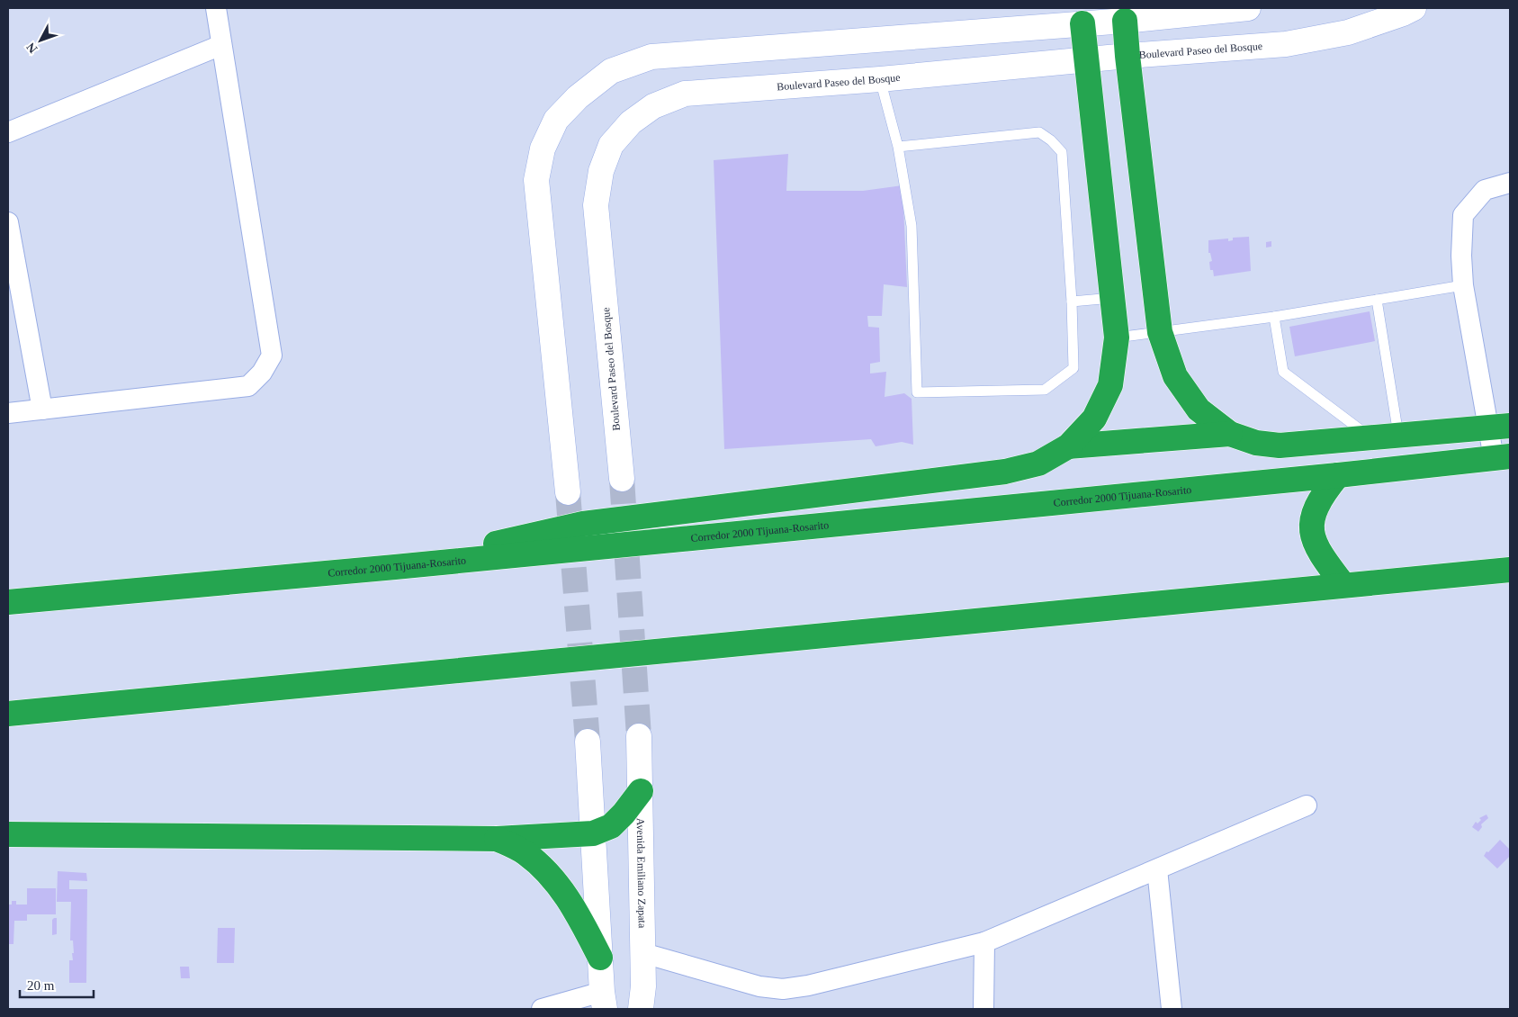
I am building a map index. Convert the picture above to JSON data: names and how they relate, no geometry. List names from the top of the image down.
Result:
{
  "streets": {
    "highway": ["Corredor 2000 Tijuana-Rosarito"],
    "main road": ["Boulevard Paseo del Bosque", "Avenida Emiliano Zapata"]
  },
  "scale_bar": "20 m",
  "north": "bottom left"
}
